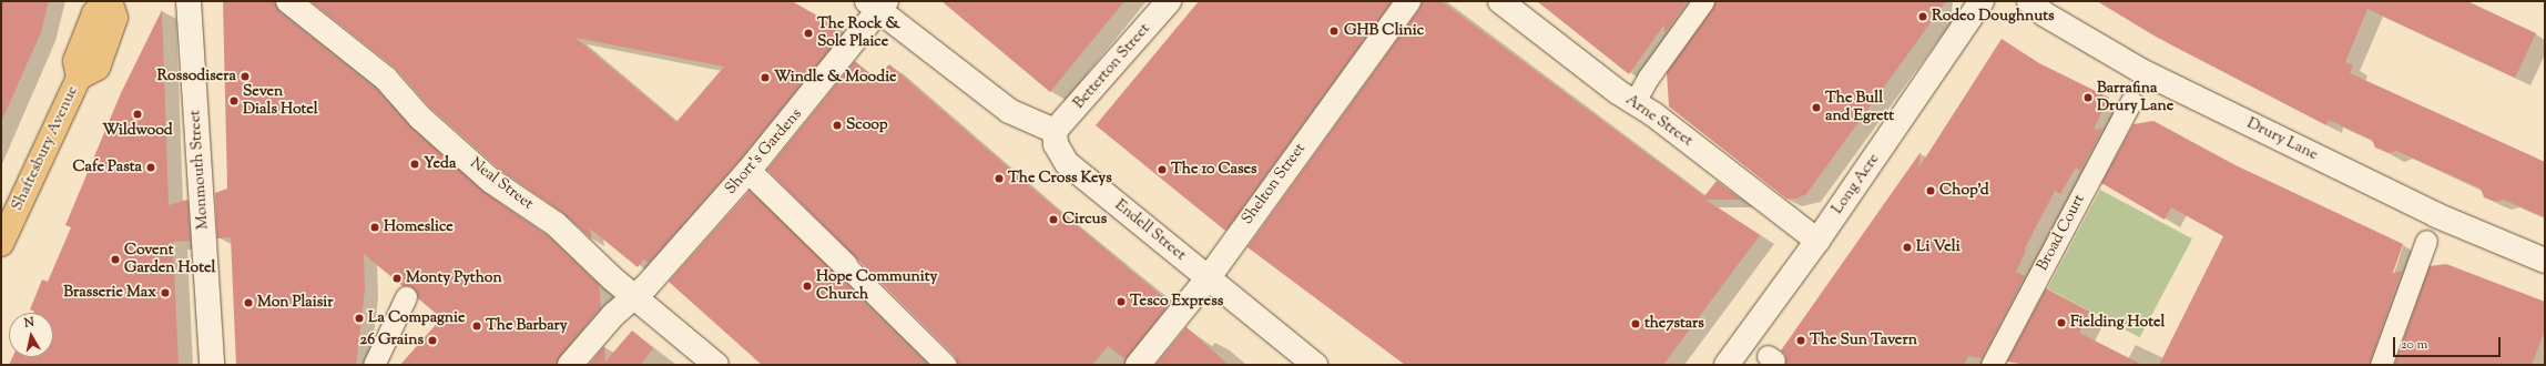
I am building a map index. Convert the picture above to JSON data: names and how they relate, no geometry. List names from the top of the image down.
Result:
{
  "streets": {
    "main road": ["Shaftesbury Avenue"],
    "street": [
      "Betterton Street",
      "Arne Street",
      "Drury Lane",
      "Short's Gardens",
      "Monmouth Street",
      "Neal Street",
      "Shelton Street",
      "Long Acre",
      "Endell Street",
      "Broad Court"
    ]
  },
  "crossings": [
    ["Betterton Street", "Endell Street"],
    ["Arne Street", "Long Acre"],
    ["Short's Gardens", "Neal Street"],
    ["Shelton Street", "Endell Street"]
  ],
  "places": [
    "Rodeo Doughnuts",
    "GHB Clinic",
    "The Rock & Sole Plaice",
    "Rossodisera",
    "Windle & Moodie",
    "Barrafina Drury Lane",
    "Seven Dials Hotel",
    "The Bull and Egrett",
    "Wildwood",
    "Scoop",
    "Yeda",
    "Cafe Pasta",
    "The 10 Cases",
    "The Cross Keys",
    "Chop'd",
    "Circus",
    "Homeslice",
    "Li Veli",
    "Covent Garden Hotel",
    "Monty Python",
    "Hope Community Church",
    "Brasserie Max",
    "Tesco Express",
    "Mon Plaisir",
    "La Compagnie",
    "Fielding Hotel",
    "the7stars",
    "The Barbary",
    "26 Grains",
    "The Sun Tavern"
  ],
  "scale_bar": "20 m",
  "north": "top"
}
